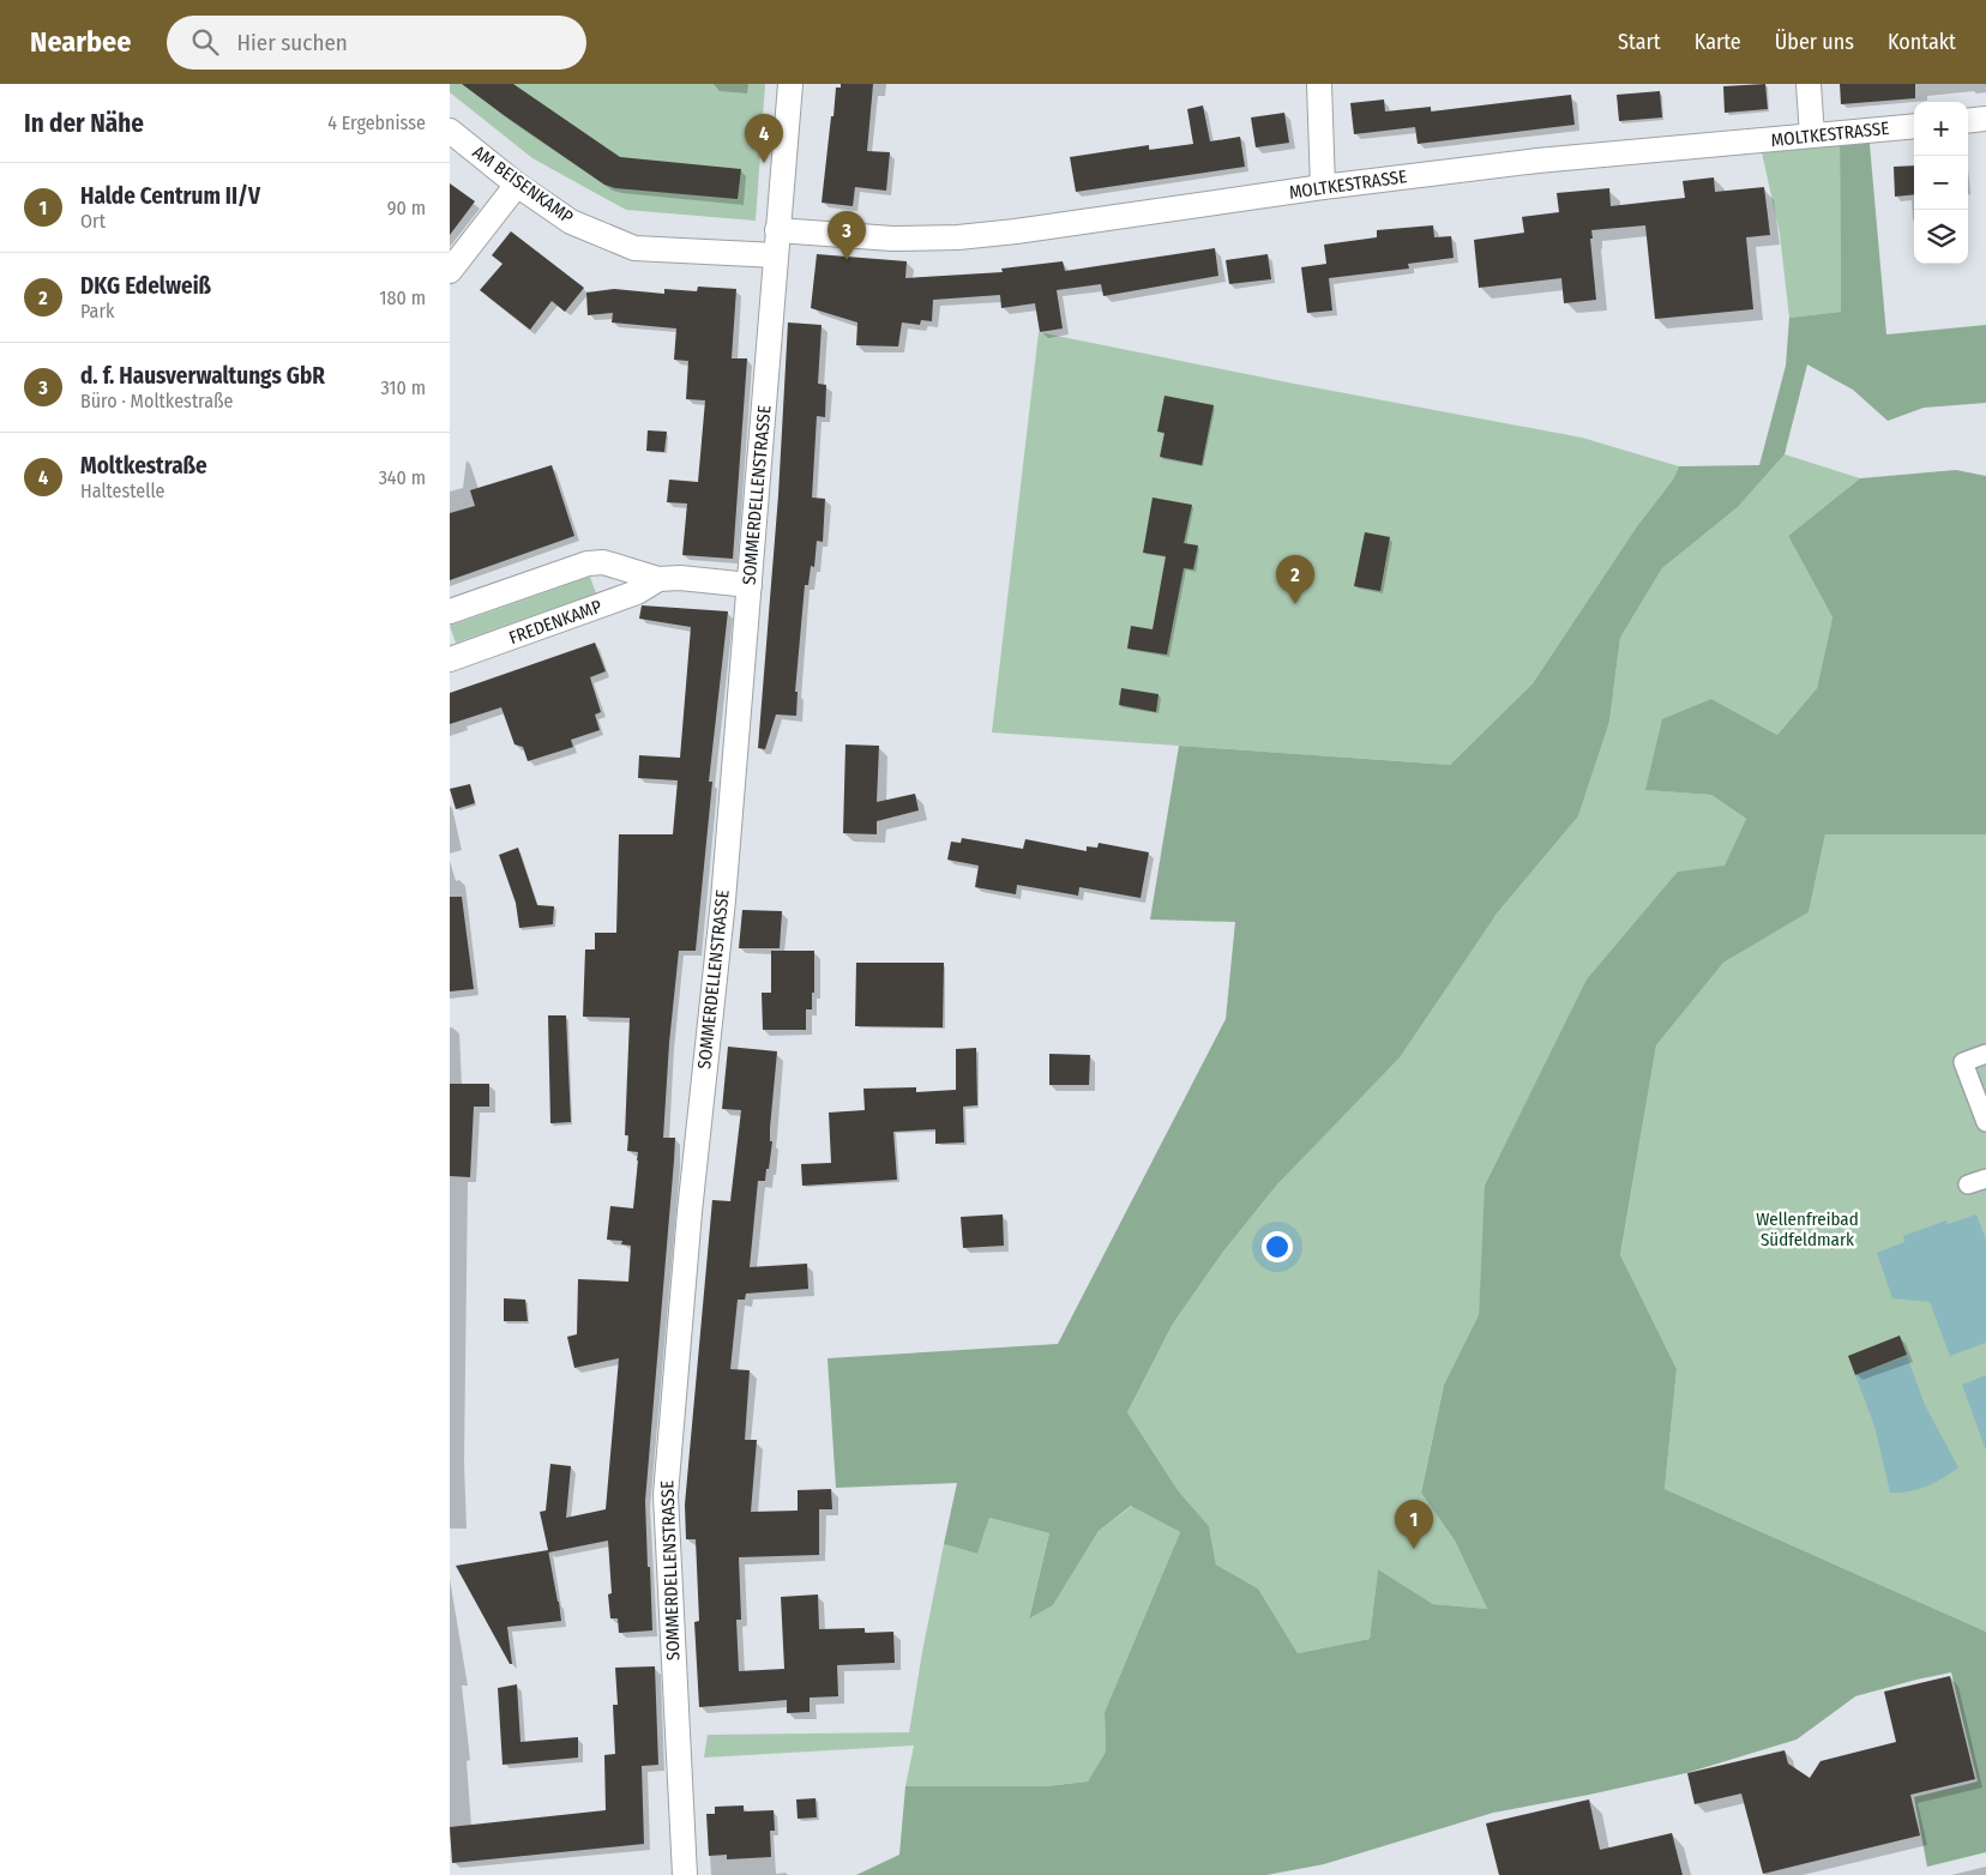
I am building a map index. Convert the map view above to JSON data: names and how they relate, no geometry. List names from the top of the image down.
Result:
{
  "streets": {
    "street": [
      "MOLTKESTRASSE",
      "AM BEISENKAMP",
      "SOMMERDELLENSTRASSE",
      "FREDENKAMP"
    ]
  },
  "crossings": [
    ["MOLTKESTRASSE", "SOMMERDELLENSTRASSE"],
    ["AM BEISENKAMP", "SOMMERDELLENSTRASSE"],
    ["SOMMERDELLENSTRASSE", "FREDENKAMP"]
  ],
  "parks": ["Wellenfreibad Südfeldmark"],
  "page": {
    "header": "Nearbee",
    "search": "Hier suchen",
    "nav": [
      "Start",
      "Karte",
      "Über uns",
      "Kontakt"
    ],
    "heading": ["In der Nähe", "4 Ergebnisse"],
    "map_buttons": ["+", "−"],
    "pins": [
      "4",
      "3",
      "2",
      "1"
    ],
    "list": [
      {
        "mark": "1",
        "name": "Halde Centrum II/V",
        "note": "Ort",
        "value": "90 m"
      },
      {
        "mark": "2",
        "name": "DKG Edelweiß",
        "note": "Park",
        "value": "180 m"
      },
      {
        "mark": "3",
        "name": "d. f. Hausverwaltungs GbR",
        "note": "Büro · Moltkestraße",
        "value": "310 m"
      },
      {
        "mark": "4",
        "name": "Moltkestraße",
        "note": "Haltestelle",
        "value": "340 m"
      }
    ]
  }
}
